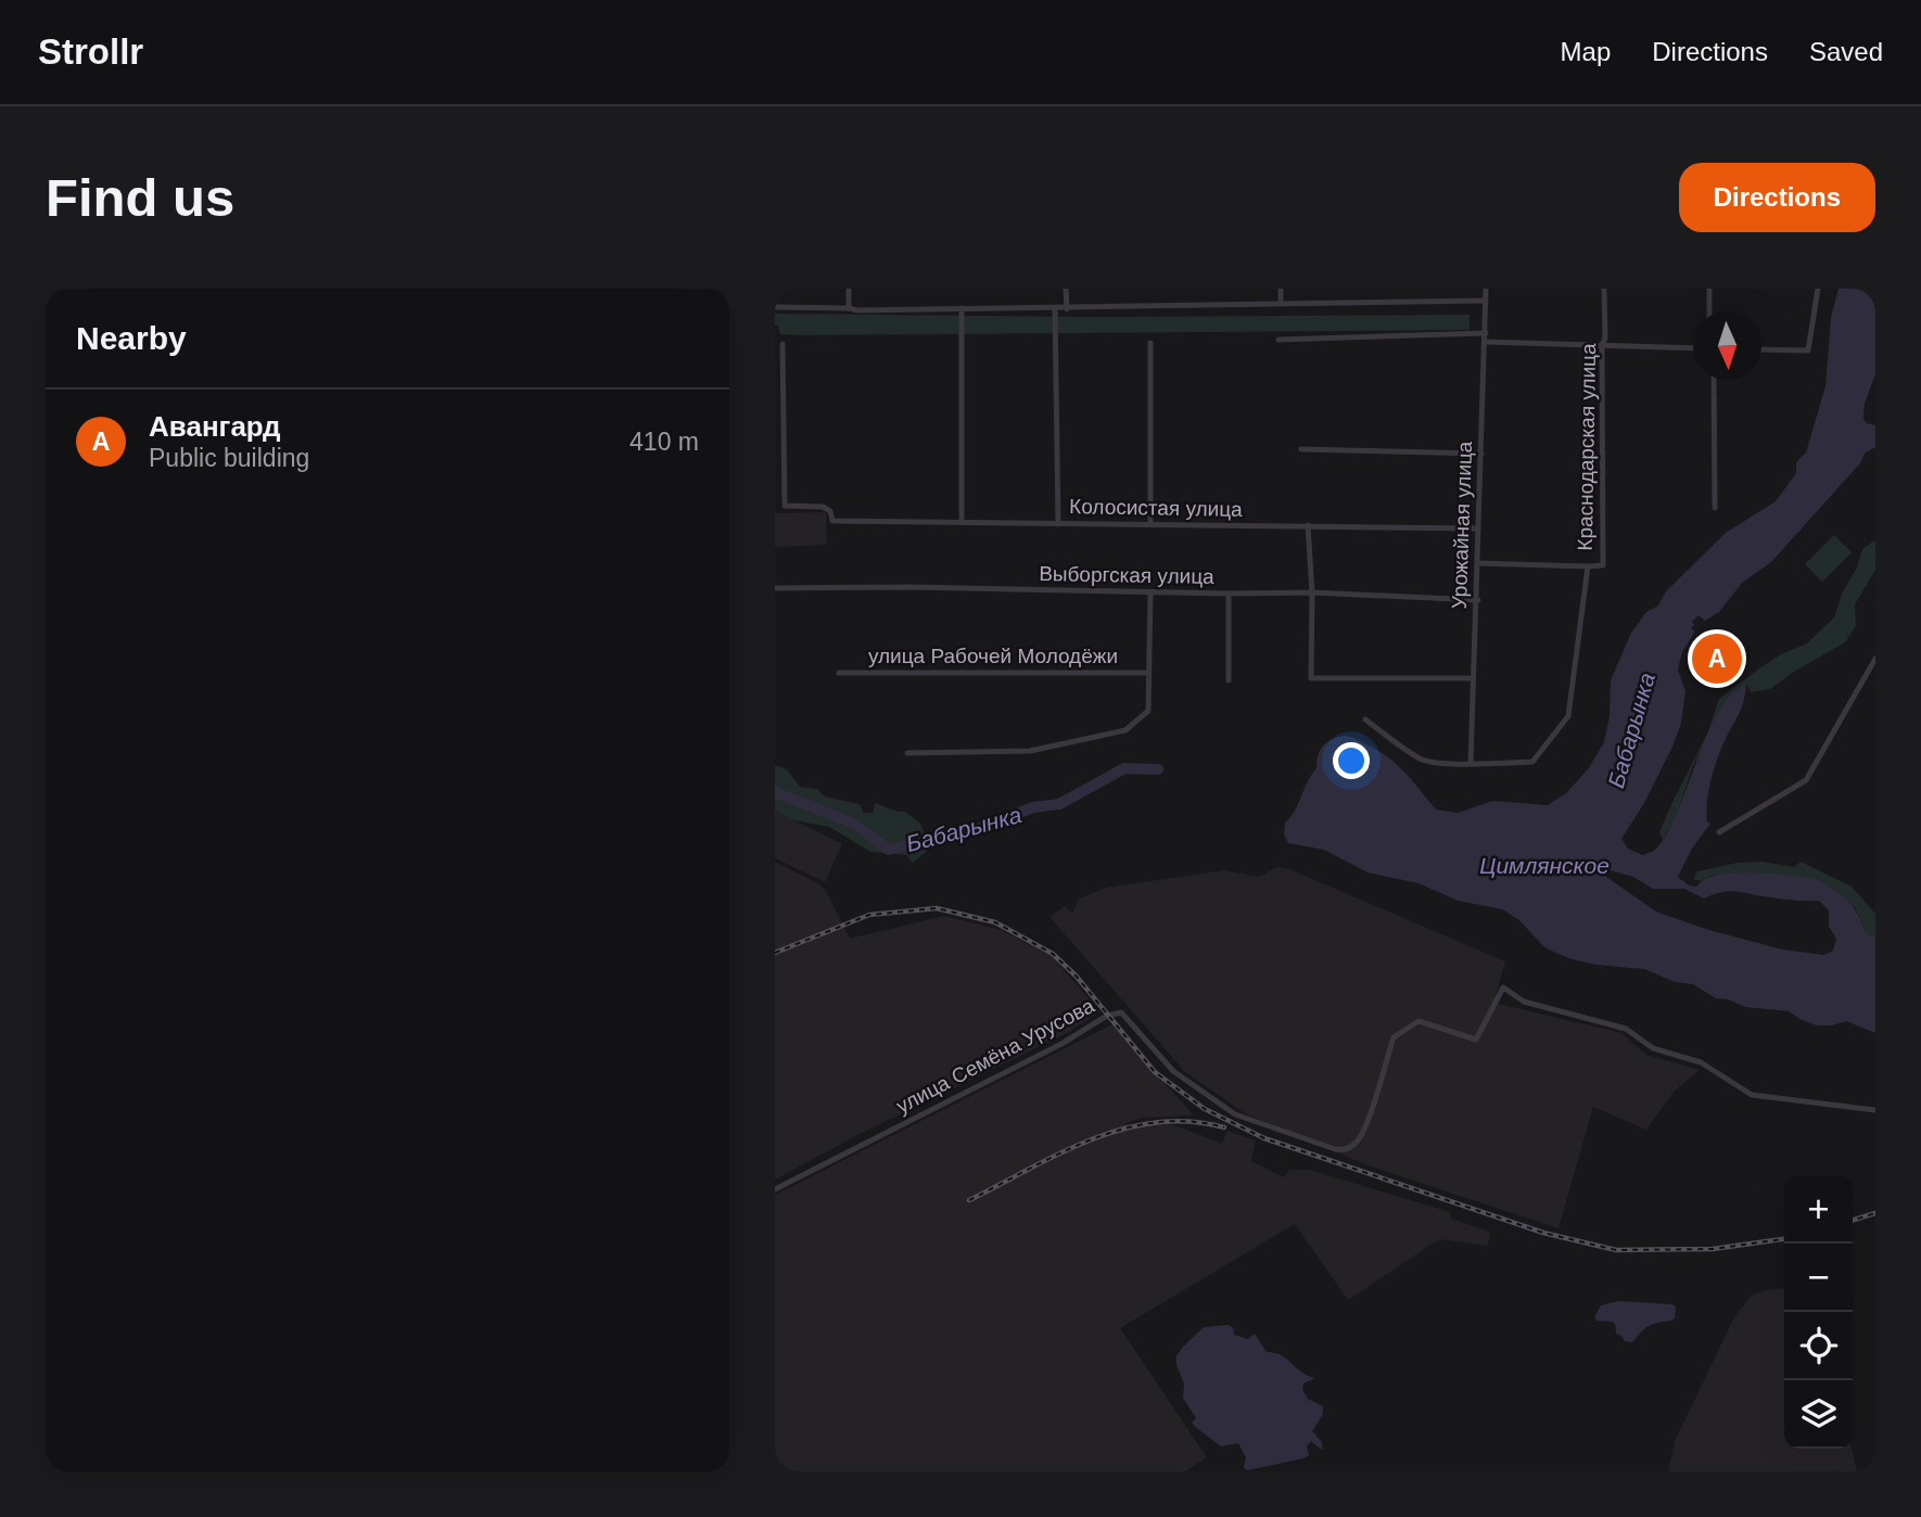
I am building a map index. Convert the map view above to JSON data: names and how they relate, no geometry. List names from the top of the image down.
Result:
{
  "streets": {
    "street": [
      "Краснодарская улица",
      "Колосистая улица",
      "Урожайная улица",
      "Выборгская улица",
      "улица Рабочей Молодёжи",
      "улица Семёна Урусова"
    ]
  },
  "crossings": [
    ["Краснодарская улица", "Урожайная улица"],
    ["Колосистая улица", "Урожайная улица"],
    ["Урожайная улица", "Выборгская улица"]
  ],
  "water": ["Бабарынка", "Цимлянское"],
  "north": "bottom",
  "page": {
    "header": "Strollr",
    "nav": ["Map", "Directions", "Saved"],
    "buttons": "Directions",
    "title": "Find us",
    "heading": "Nearby",
    "list": [
      {
        "mark": "A",
        "name": "Авангард",
        "note": "Public building",
        "value": "410 m"
      }
    ],
    "pins": "A",
    "map_buttons": ["+", "−"]
  }
}
